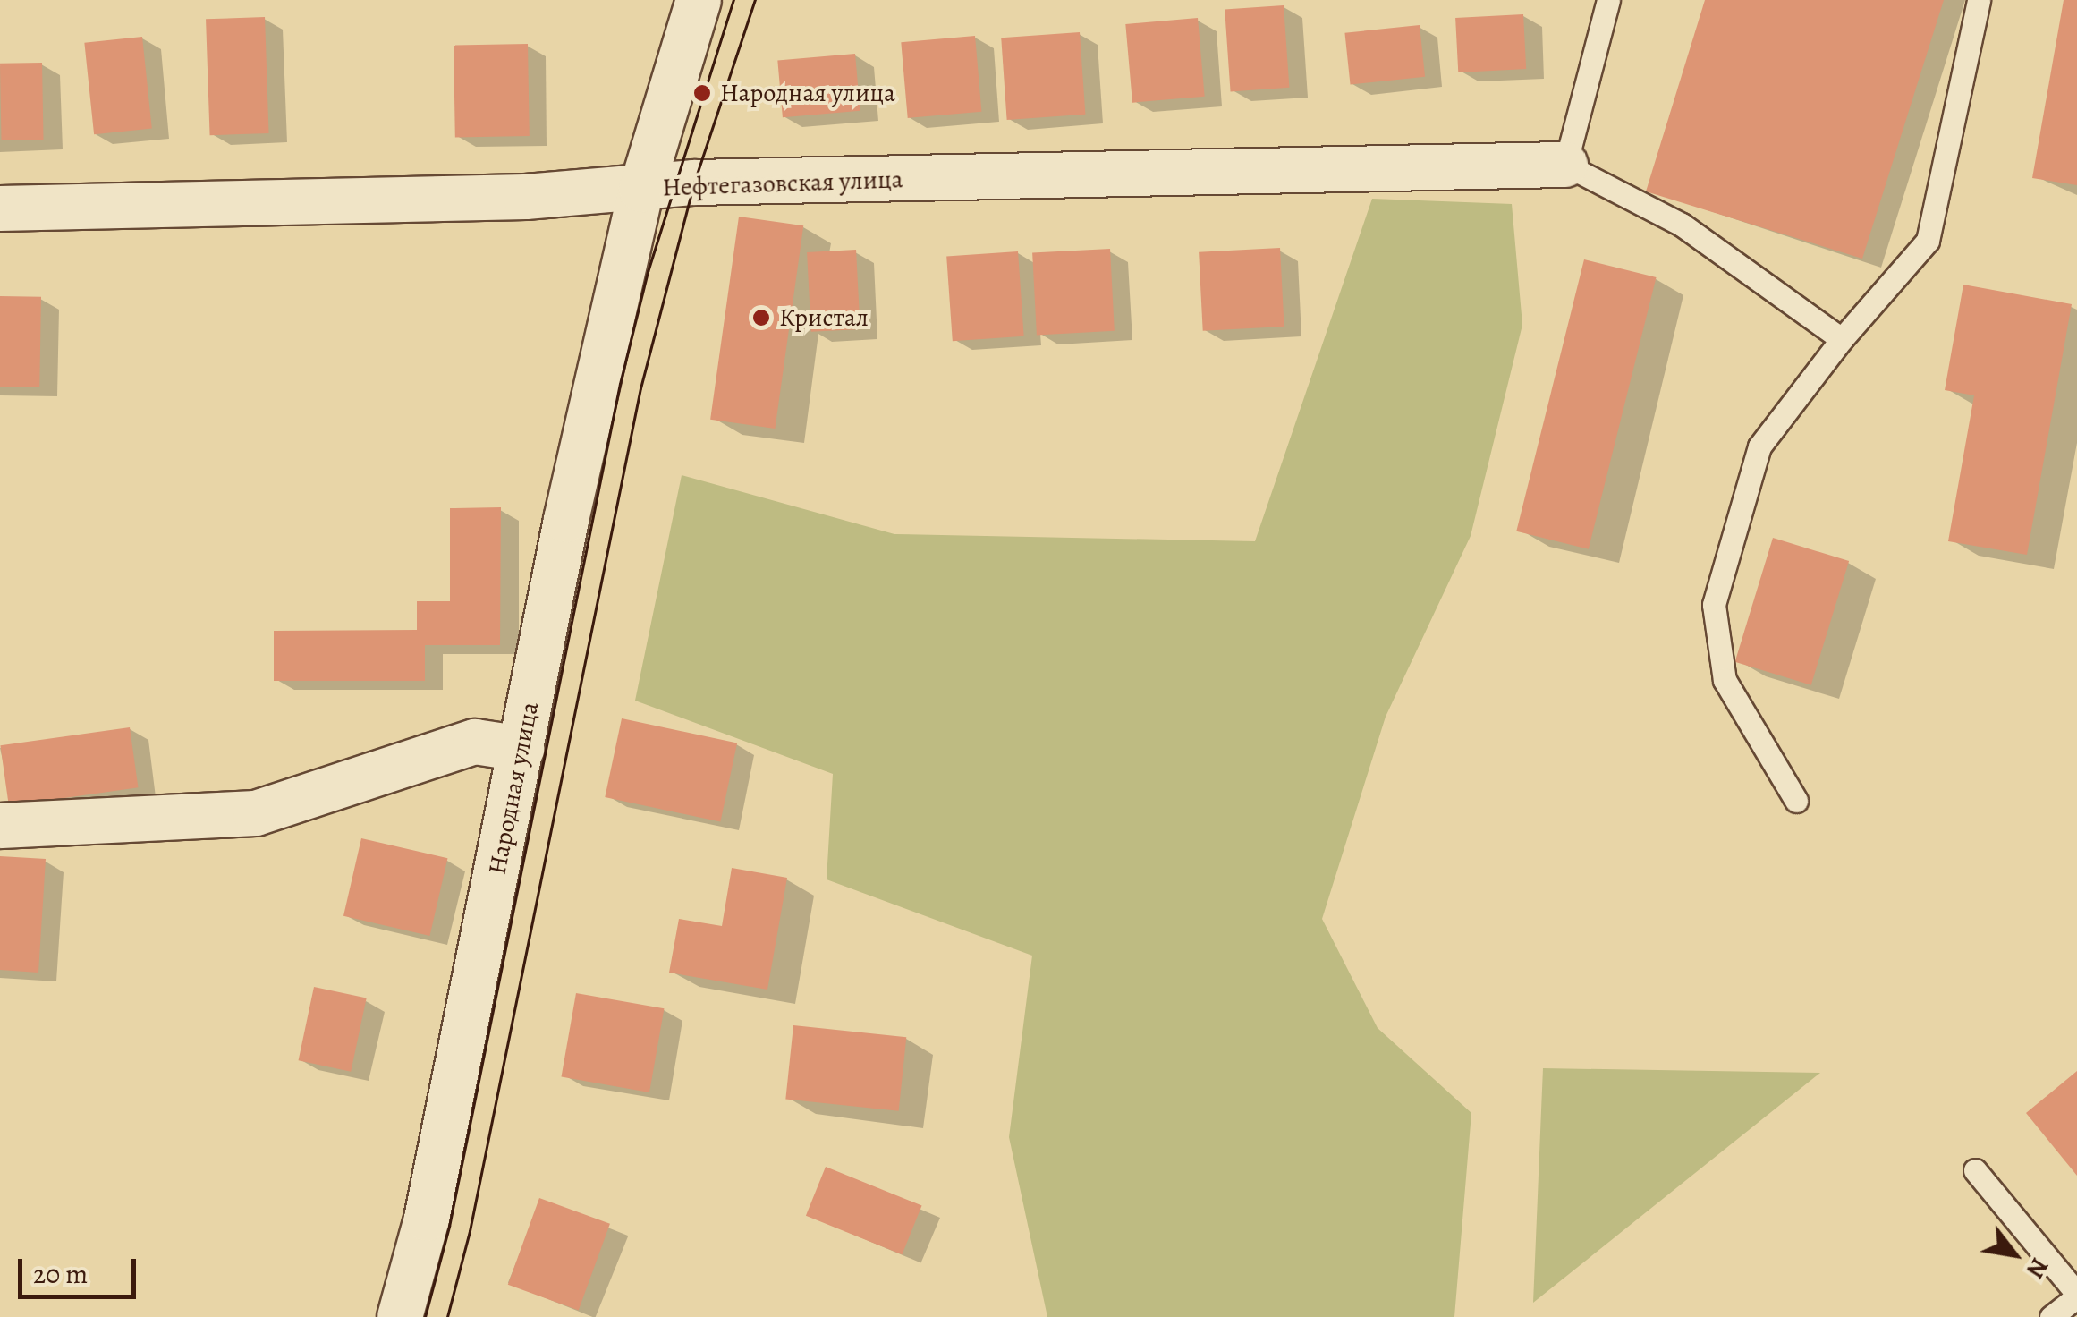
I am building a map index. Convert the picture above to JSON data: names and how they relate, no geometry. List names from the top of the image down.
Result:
{
  "streets": {
    "street": ["Нефтегазовская улица", "Народная улица"]
  },
  "crossings": [
    ["Нефтегазовская улица", "Народная улица"]
  ],
  "places": ["Народная улица", "Кристал"],
  "scale_bar": "20 m",
  "north": "bottom right"
}
